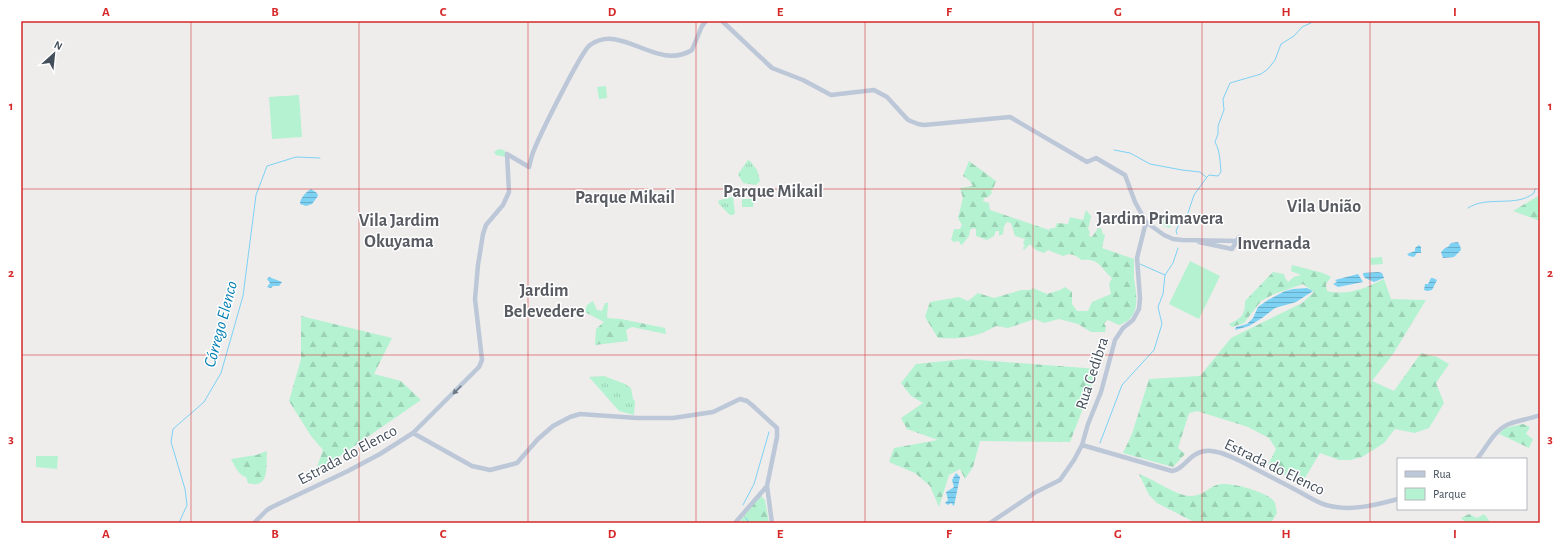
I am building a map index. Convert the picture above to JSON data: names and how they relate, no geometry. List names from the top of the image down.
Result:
{
  "streets": {
    "street": ["Rua Cedibra", "Estrada do Elenco"]
  },
  "crossings": [
    ["Rua Cedibra", "Estrada do Elenco"]
  ],
  "districts": [
    "Parque Mikail",
    "Parque Mikail",
    "Vila União",
    "Jardim Primavera",
    "Vila Jardim Okuyama",
    "Invernada",
    "Jardim Belevedere"
  ],
  "water": ["Córrego Elenco"],
  "legend": ["Rua", "Parque"],
  "north": "top right",
  "grid": {
    "columns": [
      "A",
      "B",
      "C",
      "D",
      "E",
      "F",
      "G",
      "H",
      "I"
    ],
    "rows": ["1", "2", "3"]
  }
}
